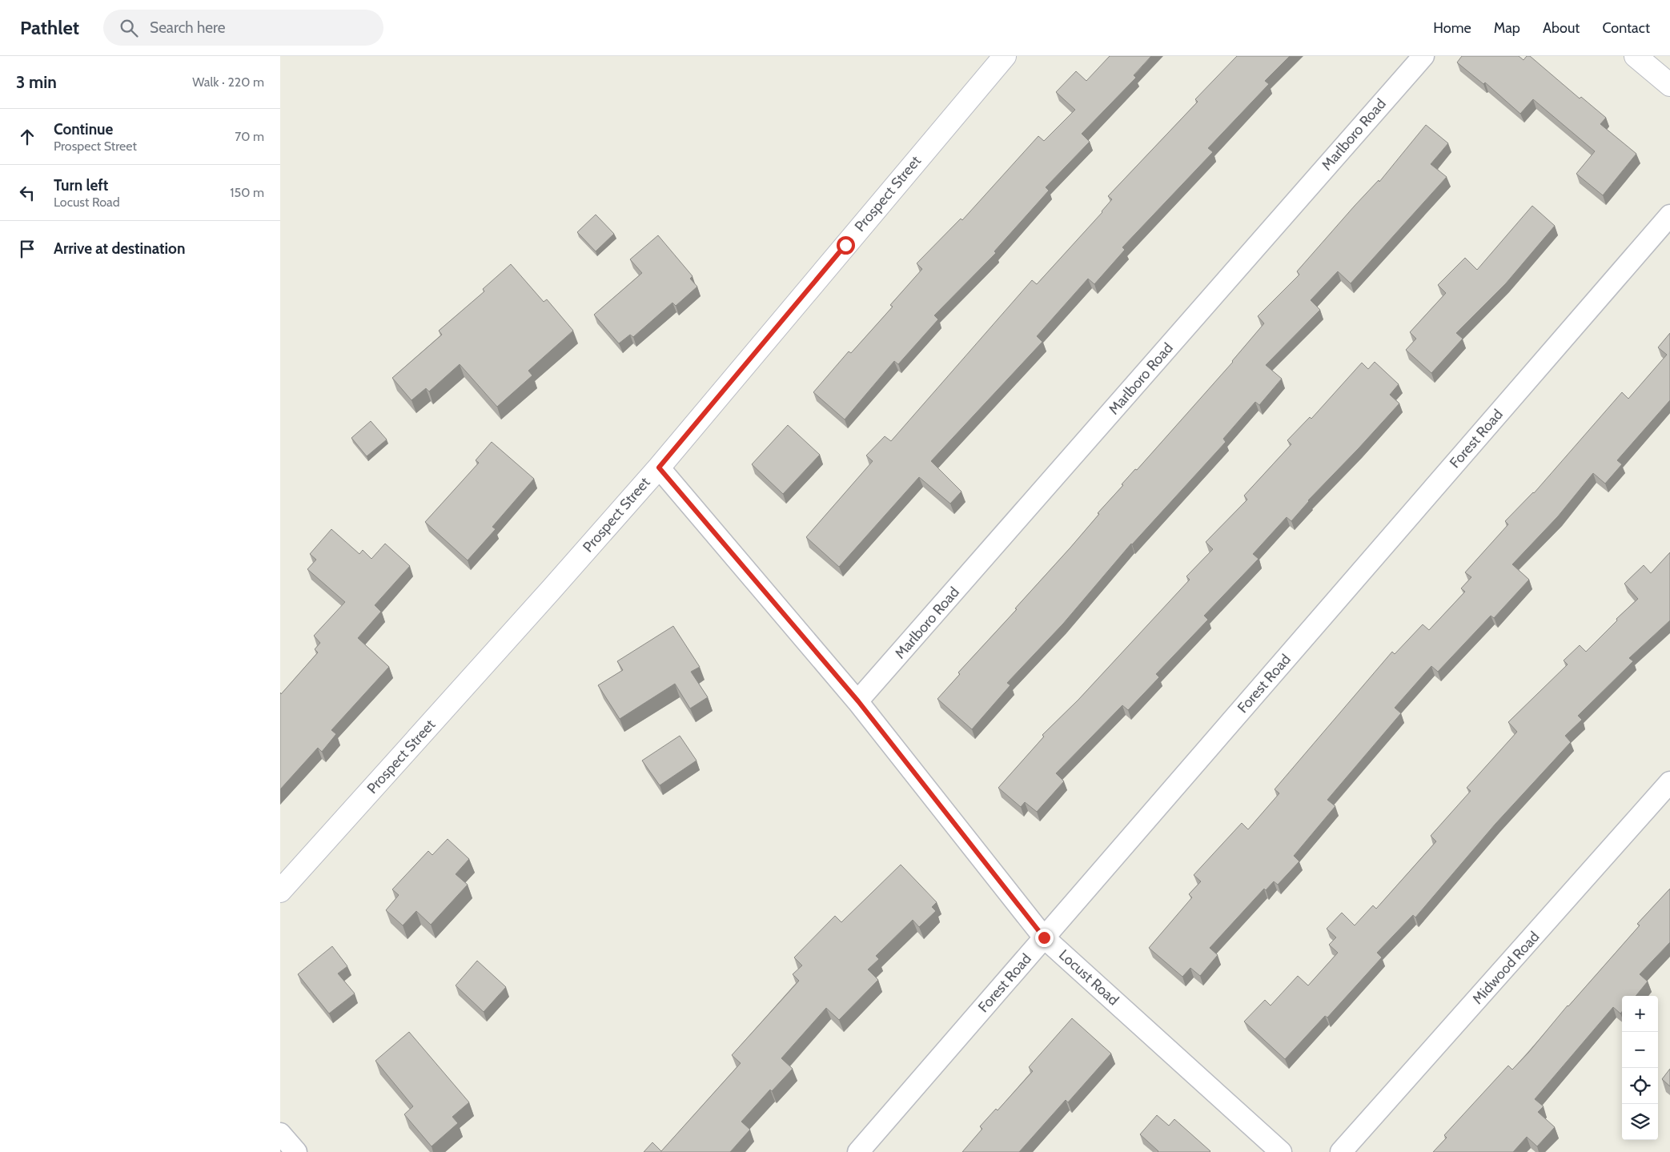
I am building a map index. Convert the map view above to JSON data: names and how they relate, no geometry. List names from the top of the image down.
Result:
{
  "streets": {
    "main road": ["Prospect Street"],
    "street": [
      "Marlboro Road",
      "Forest Road",
      "Midwood Road",
      "Locust Road"
    ]
  },
  "crossings": [
    ["Marlboro Road", "Locust Road"],
    ["Prospect Street", "Locust Road"],
    ["Forest Road", "Locust Road"]
  ],
  "page": {
    "header": "Pathlet",
    "search": "Search here",
    "nav": [
      "Home",
      "Map",
      "About",
      "Contact"
    ],
    "heading": ["3 min", "Walk · 220 m"],
    "list": [
      ["Continue", "Prospect Street", "70 m"],
      ["Turn left", "Locust Road", "150 m"],
      "Arrive at destination"
    ],
    "map_buttons": ["+", "−"]
  }
}
